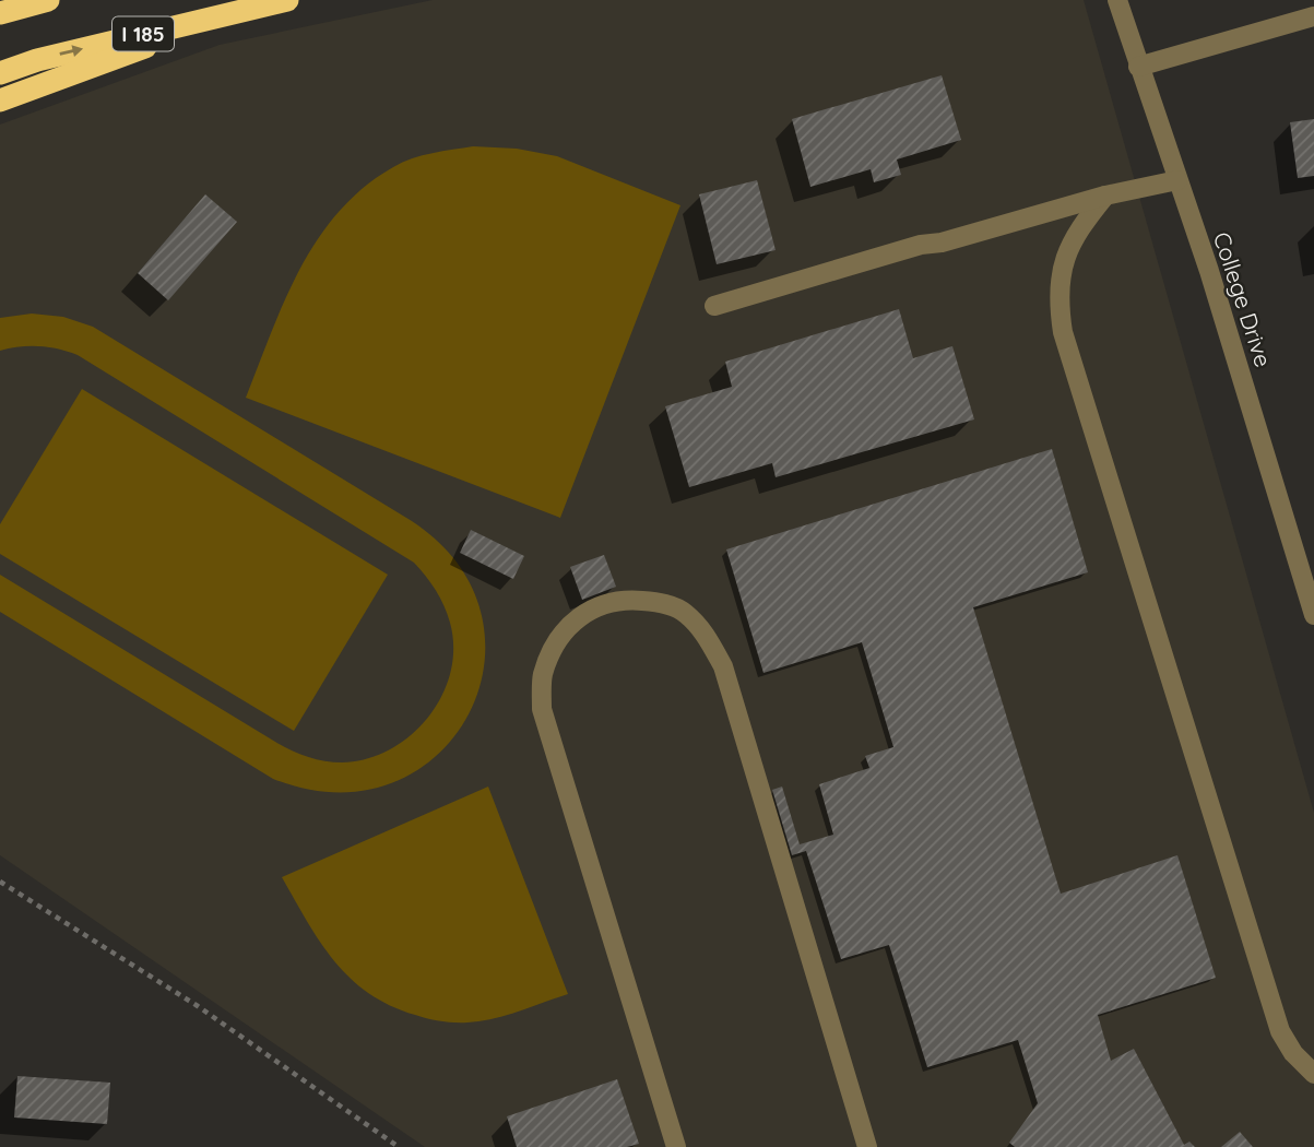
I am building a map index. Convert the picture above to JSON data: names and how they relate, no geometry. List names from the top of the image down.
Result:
{
  "streets": {
    "highway": ["I 185"],
    "street": ["College Drive"]
  }
}
